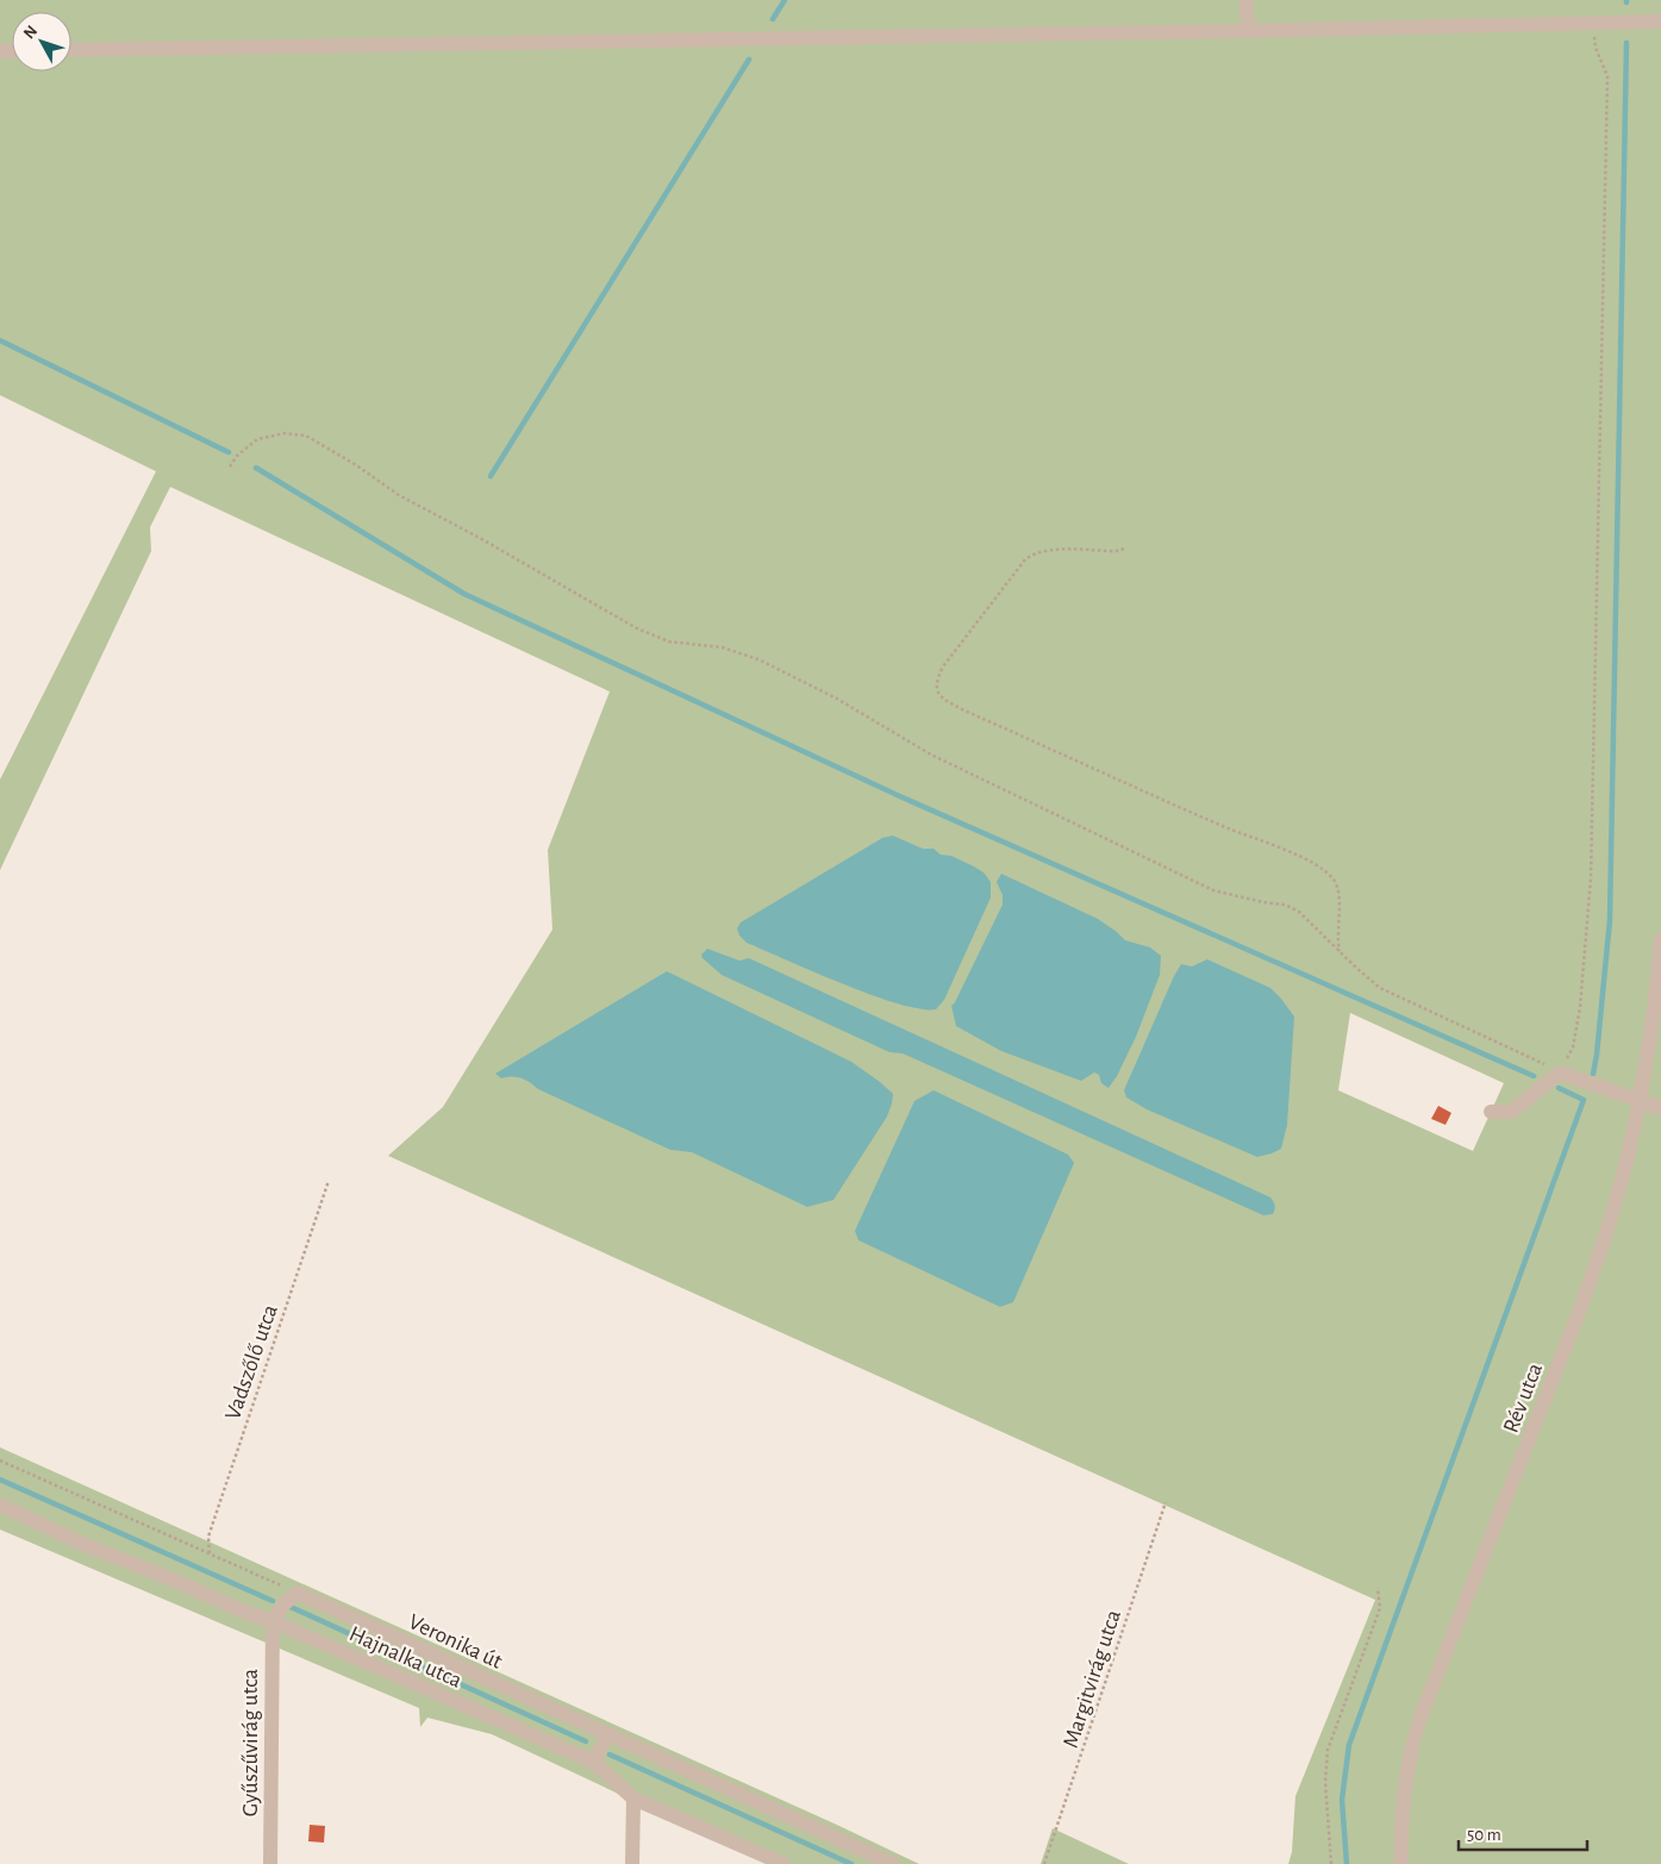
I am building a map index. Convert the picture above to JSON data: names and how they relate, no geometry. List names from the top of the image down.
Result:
{
  "streets": {
    "street": [
      "Rév utca",
      "Veronika út",
      "Hajnalka utca",
      "Gyűszűvirág utca"
    ],
    "path": ["Vadszőlő utca", "Margitvirág utca"]
  },
  "crossings": [
    ["Hajnalka utca", "Gyűszűvirág utca"]
  ],
  "scale_bar": "50 m",
  "north": "top left"
}
